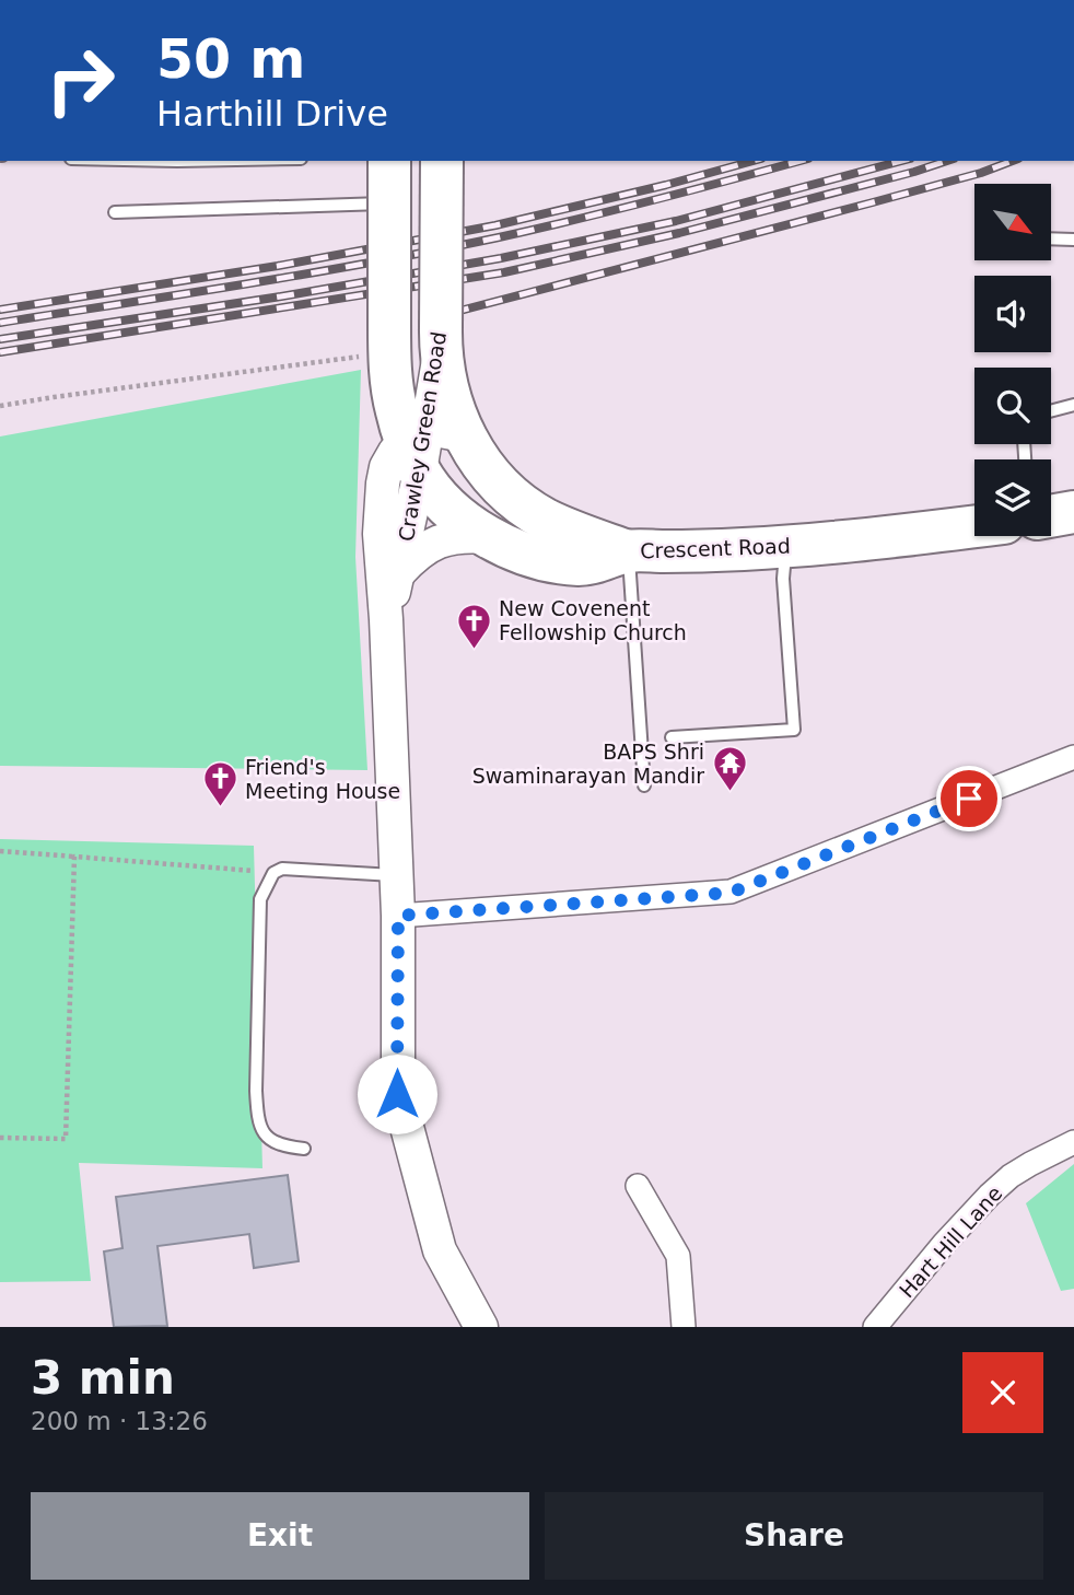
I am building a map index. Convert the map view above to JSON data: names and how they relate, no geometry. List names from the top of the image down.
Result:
{
  "streets": {
    "highway": ["Crawley Green Road", "Crescent Road"],
    "street": ["Hart Hill Lane"]
  },
  "crossings": [
    ["Crawley Green Road", "Crescent Road"]
  ],
  "places": {
    "church": ["New Covenent Fellowship Church", "Friend's Meeting House"],
    "temple": ["BAPS Shri Swaminarayan Mandir"]
  },
  "north": "bottom right",
  "page": {
    "turn": ["50 m", "Harthill Drive"],
    "heading": ["3 min", "200 m · 13:26"],
    "buttons": ["Exit", "Share"]
  }
}
